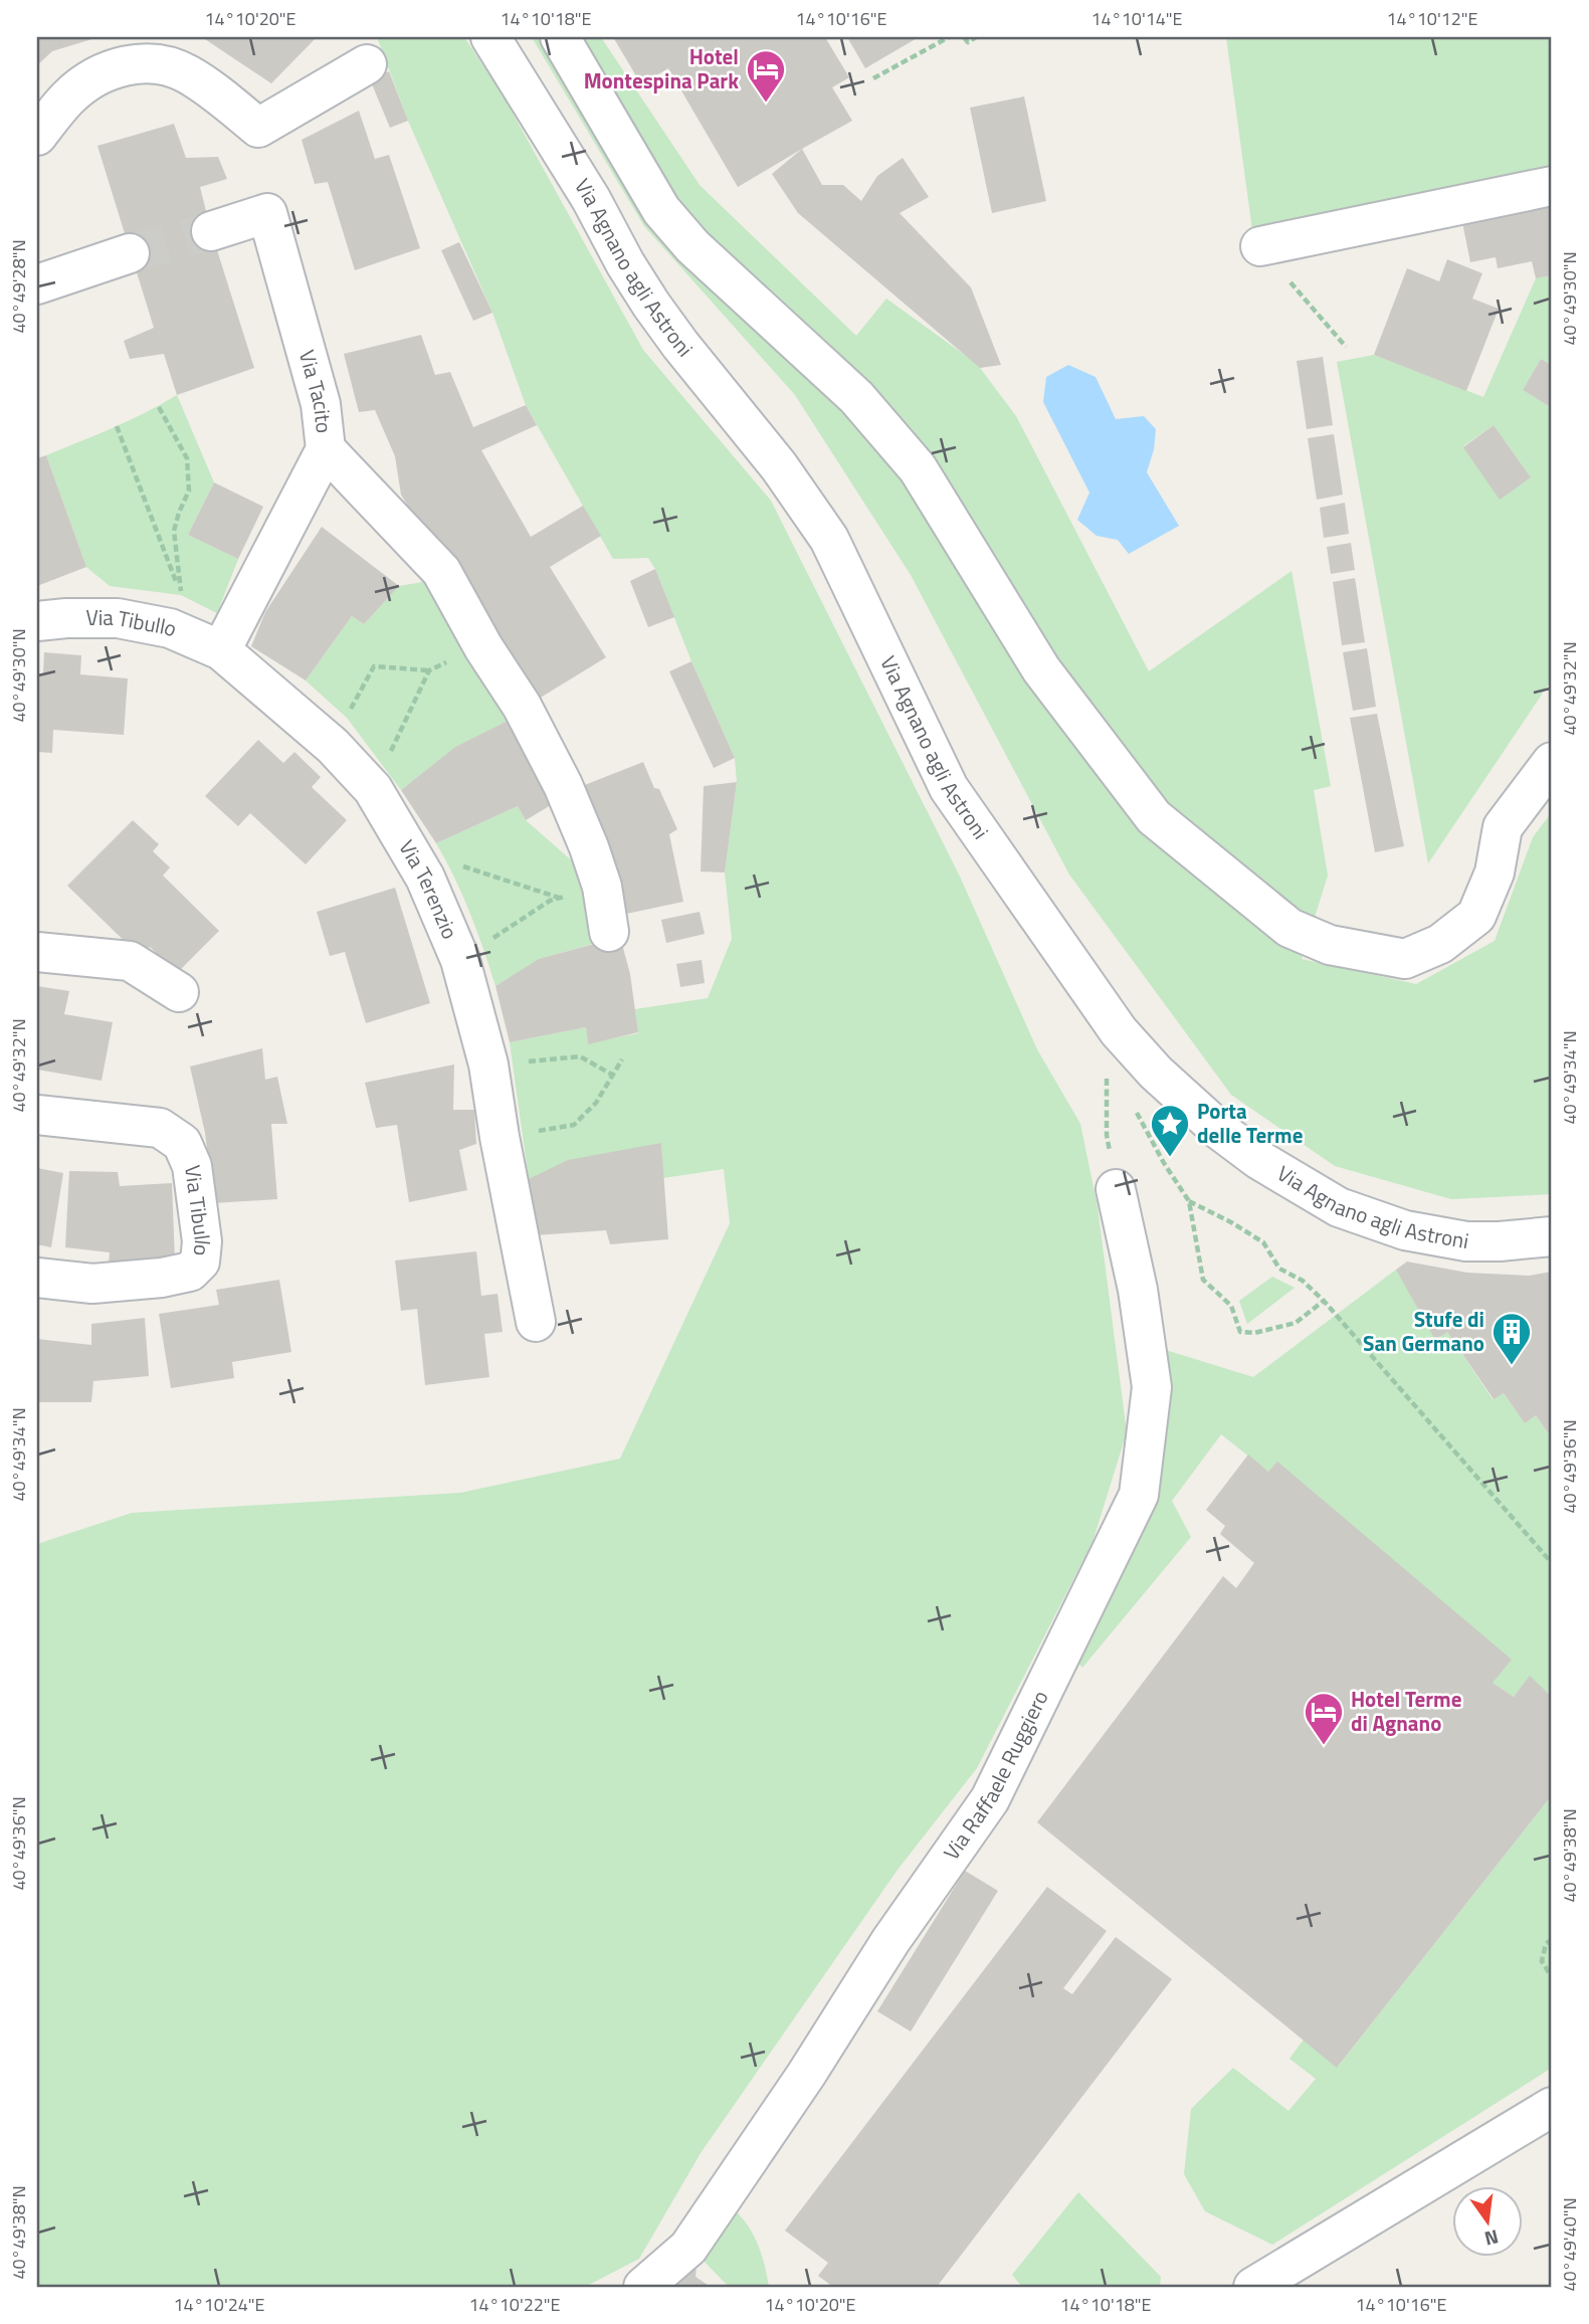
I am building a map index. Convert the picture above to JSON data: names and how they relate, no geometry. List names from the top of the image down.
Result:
{
  "streets": {
    "street": [
      "Via Agnano agli Astroni",
      "Via Tacito",
      "Via Tibullo",
      "Via Terenzio",
      "Via Raffaele Ruggiero"
    ]
  },
  "crossings": [
    ["Via Tacito", "Via Tibullo"],
    ["Via Tacito", "Via Terenzio"],
    ["Via Tibullo", "Via Terenzio"]
  ],
  "places": {
    "hotel": ["Hotel Montespina Park", "Hotel Terme di Agnano"],
    "place": ["Porta delle Terme"],
    "building": ["Stufe di San Germano"]
  },
  "north": "bottom",
  "coordinates": [
    "14°10'20\"E",
    "14°10'18\"E",
    "14°10'16\"E",
    "14°10'14\"E",
    "14°10'12\"E",
    "40°49'28\"N",
    "40°49'30\"N",
    "40°49'32\"N",
    "40°49'34\"N",
    "40°49'36\"N",
    "40°49'38\"N",
    "40°49'40\"N",
    "14°10'24\"E",
    "14°10'22\"E"
  ]
}
